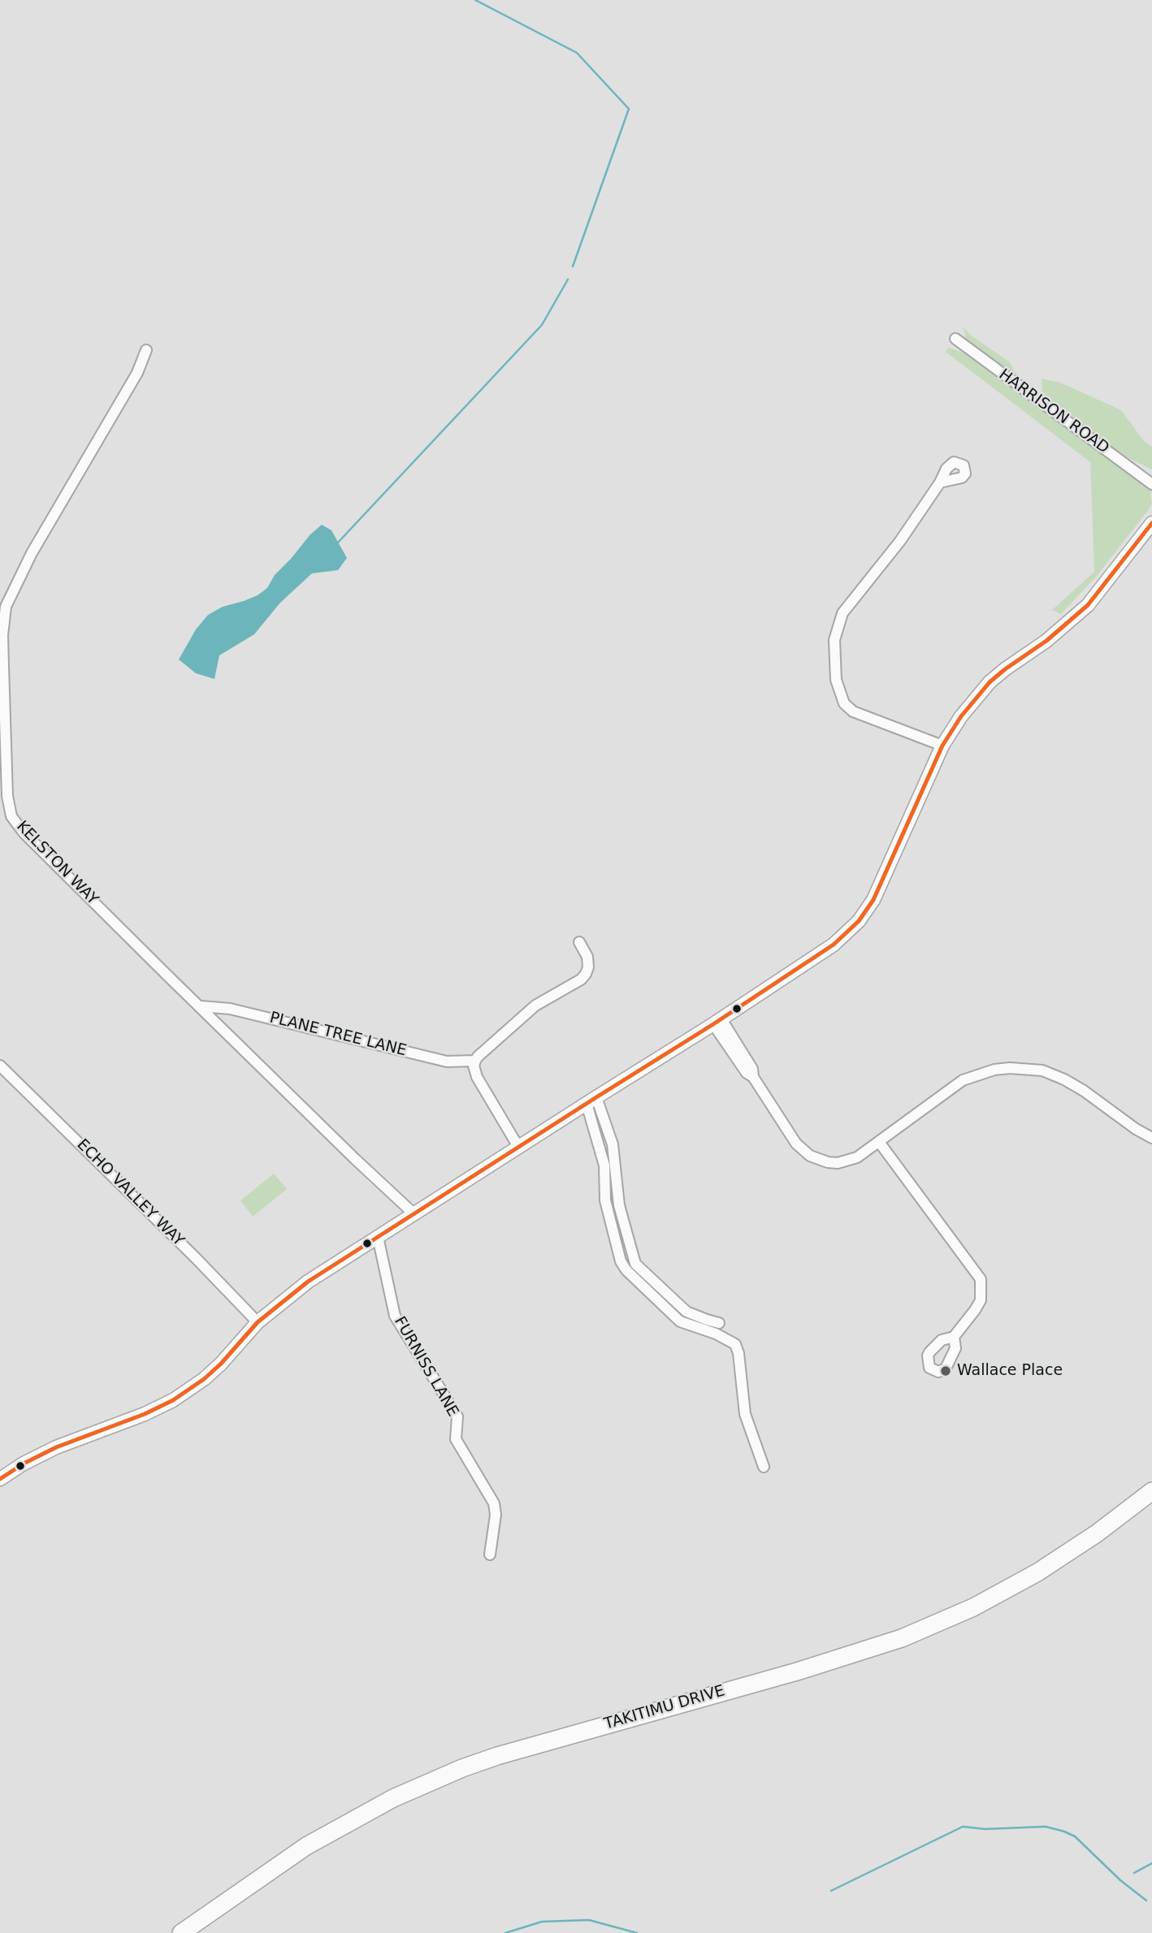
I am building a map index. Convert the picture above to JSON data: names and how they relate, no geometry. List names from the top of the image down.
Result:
{
  "streets": {
    "highway": ["TAKITIMU DRIVE"],
    "street": [
      "HARRISON ROAD",
      "KELSTON WAY",
      "PLANE TREE LANE",
      "ECHO VALLEY WAY",
      "FURNISS LANE"
    ]
  },
  "crossings": [
    ["KELSTON WAY", "PLANE TREE LANE"]
  ],
  "places": ["Wallace Place"]
}
